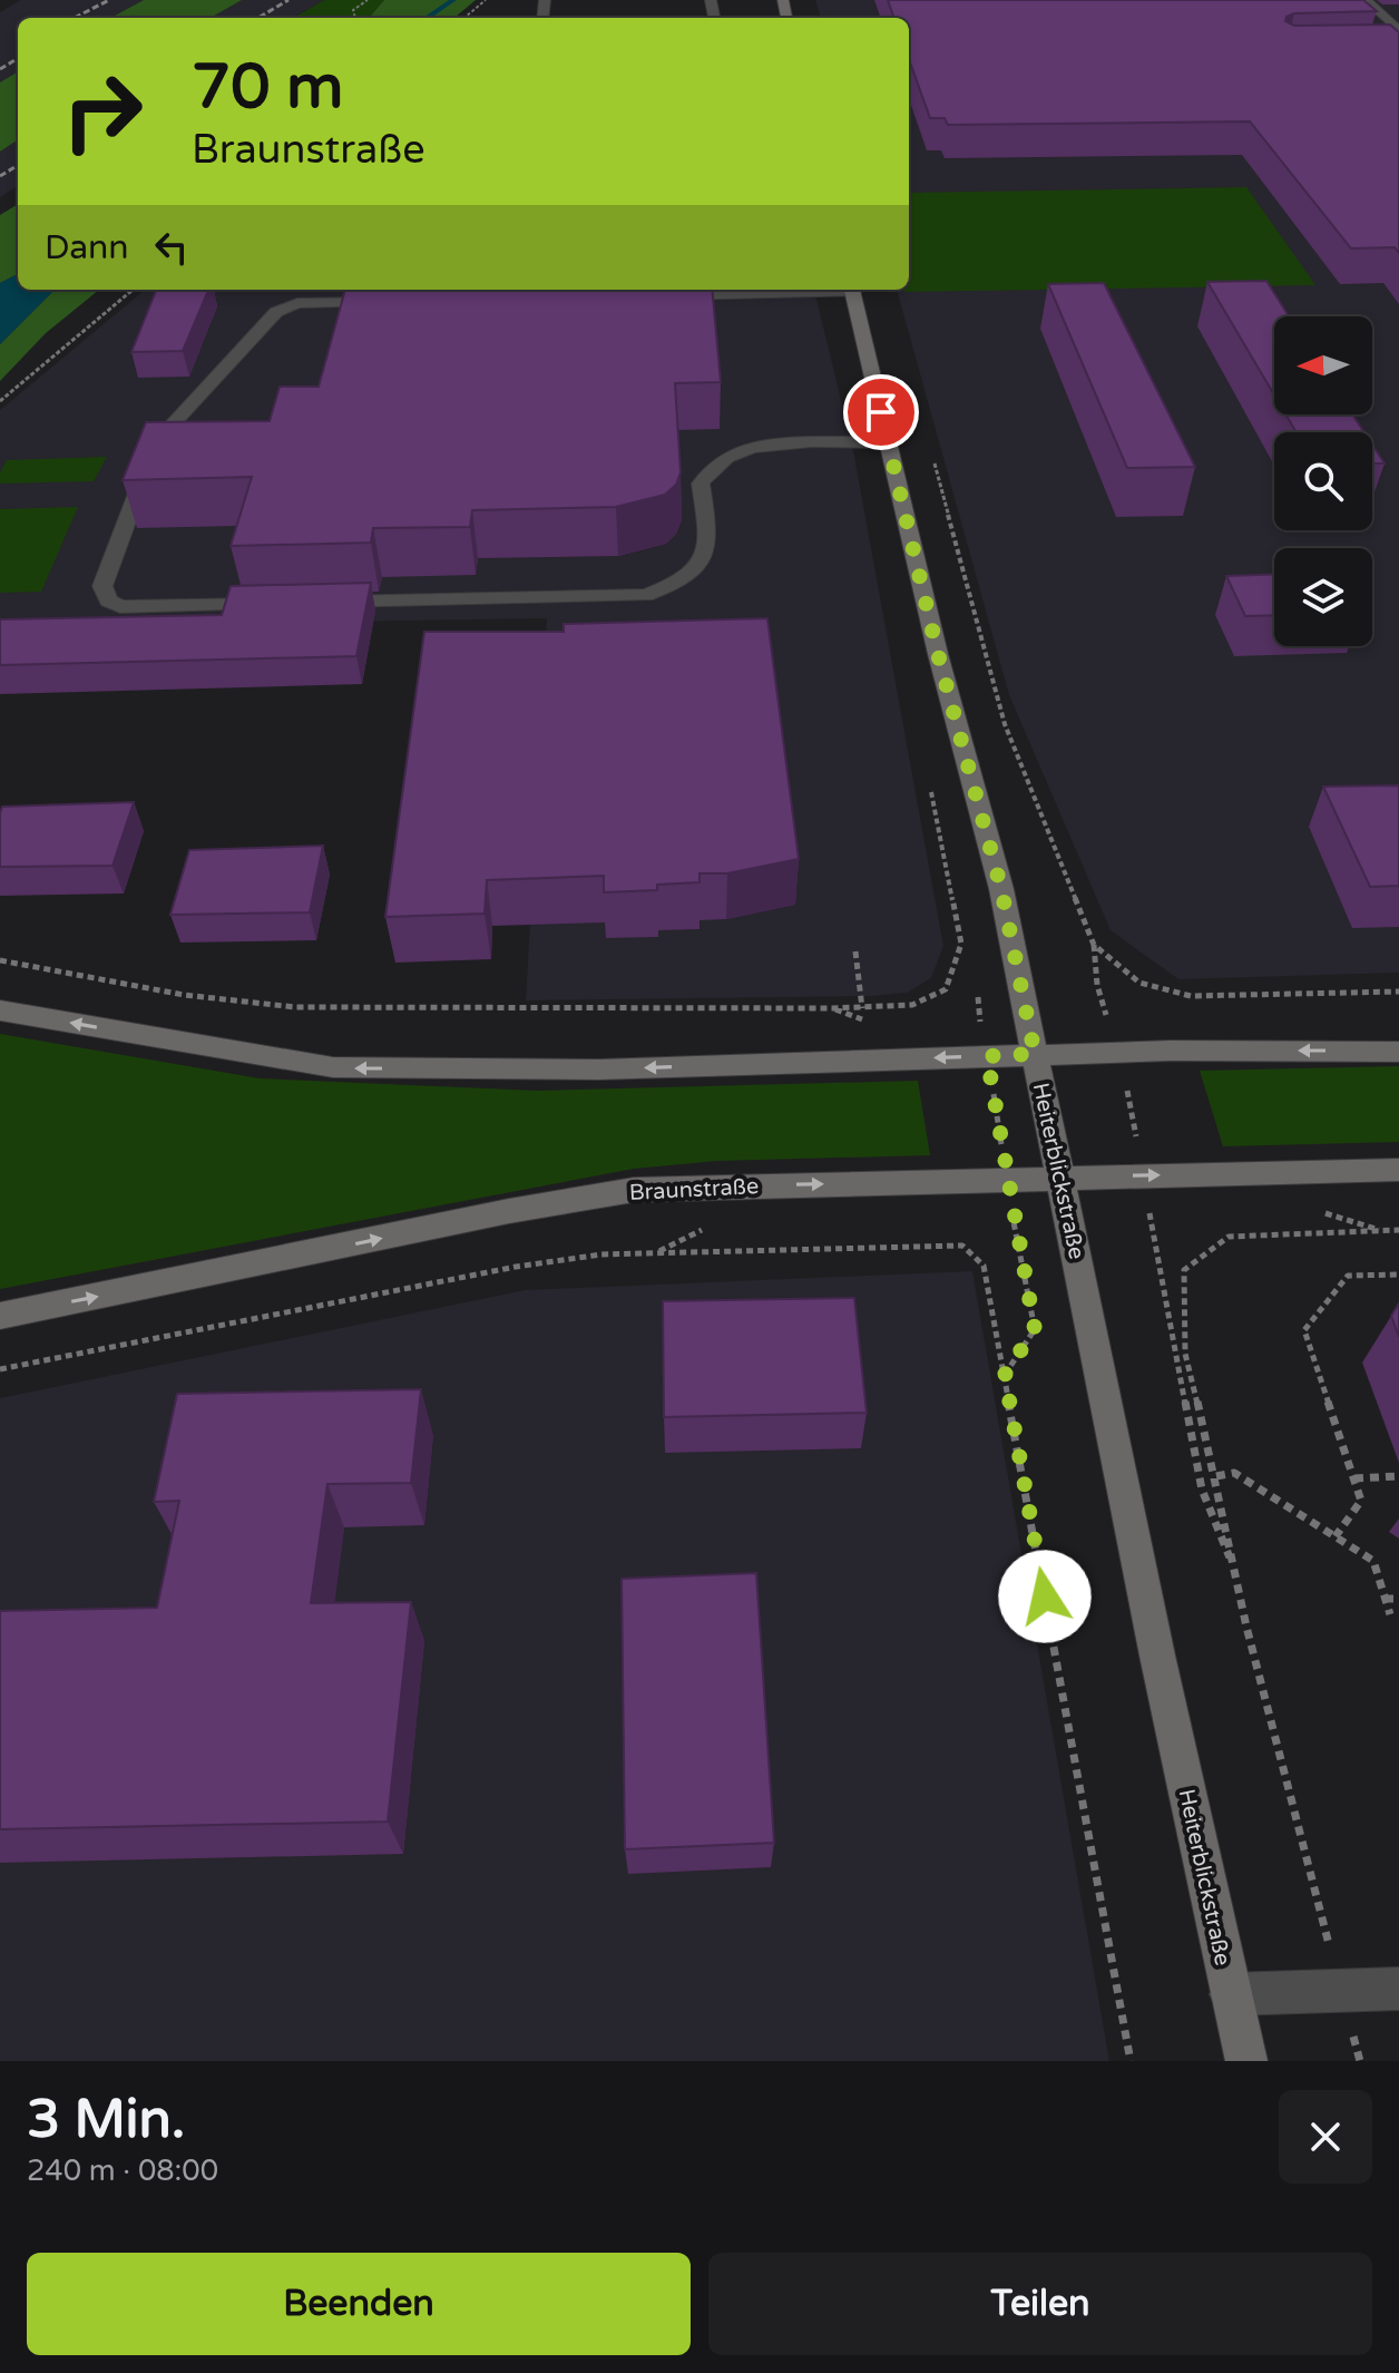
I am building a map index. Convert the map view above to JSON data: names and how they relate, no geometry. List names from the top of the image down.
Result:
{
  "streets": {
    "street": ["Heiterblickstraße", "Braunstraße"]
  },
  "crossings": [
    ["Heiterblickstraße", "Braunstraße"]
  ],
  "north": "left",
  "page": {
    "turn": ["70 m", "Braunstraße"],
    "then": "Dann",
    "heading": ["3 Min.", "240 m · 08:00"],
    "buttons": ["Beenden", "Teilen"]
  }
}
